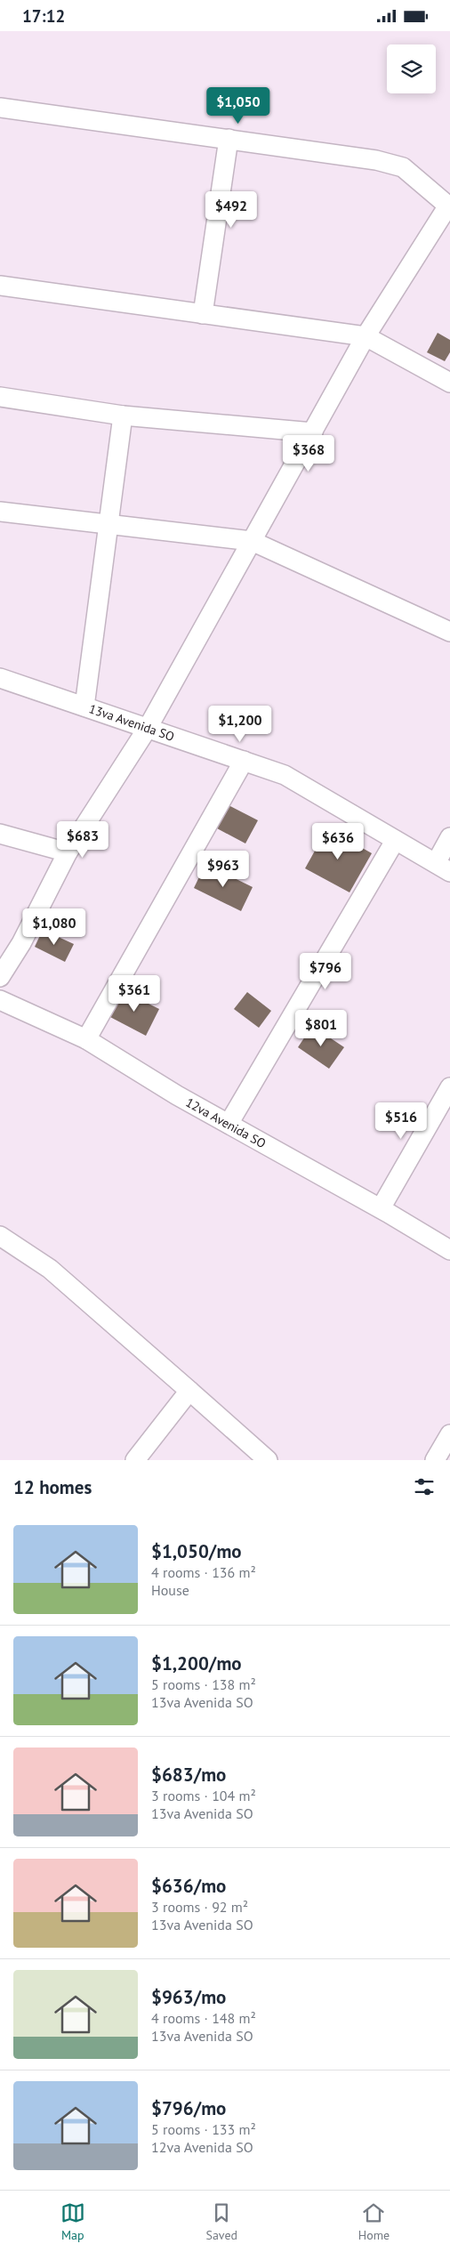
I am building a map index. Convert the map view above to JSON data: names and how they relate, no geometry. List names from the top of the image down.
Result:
{
  "streets": {
    "street": ["13va Avenida SO", "12va Avenida SO"]
  },
  "page": {
    "status": "17:12",
    "price": [
      "$1,050",
      "$492",
      "$368",
      "$1,200",
      "$683",
      "$636",
      "$963",
      "$1,080",
      "$796",
      "$361",
      "$801",
      "$516"
    ],
    "heading": "12 homes",
    "list": [
      {
        "name": "$1,050/mo",
        "note": "4 rooms · 136 m² · House"
      },
      {
        "name": "$1,200/mo",
        "note": "5 rooms · 138 m² · 13va Avenida SO"
      },
      {
        "name": "$683/mo",
        "note": "3 rooms · 104 m² · 13va Avenida SO"
      },
      {
        "name": "$636/mo",
        "note": "3 rooms · 92 m² · 13va Avenida SO"
      },
      {
        "name": "$963/mo",
        "note": "4 rooms · 148 m² · 13va Avenida SO"
      },
      {
        "name": "$796/mo",
        "note": "5 rooms · 133 m² · 12va Avenida SO"
      }
    ],
    "tabs": ["Map", "Saved", "Home"]
  }
}
